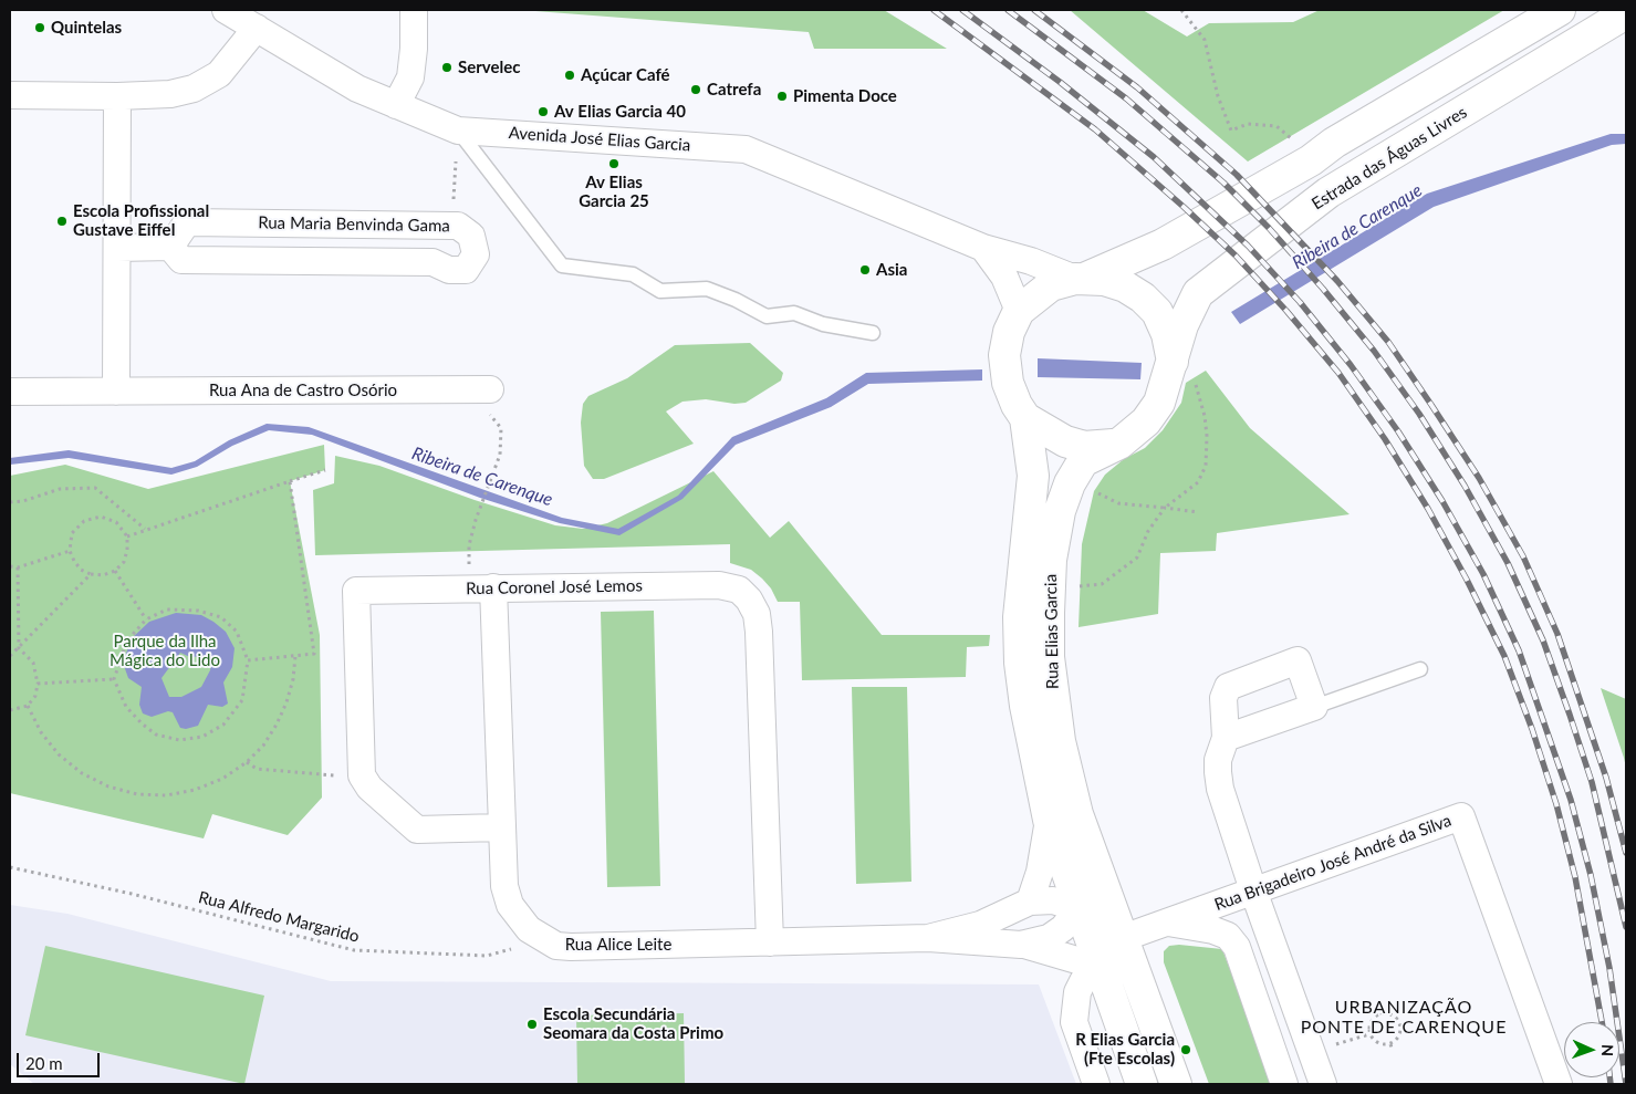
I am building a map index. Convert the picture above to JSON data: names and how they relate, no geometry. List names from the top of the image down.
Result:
{
  "streets": {
    "street": [
      "Avenida José Elias Garcia",
      "Estrada das Águas Livres",
      "Rua Maria Benvinda Gama",
      "Rua Ana de Castro Osório",
      "Rua Coronel José Lemos",
      "Rua Elias Garcia",
      "Rua Brigadeiro José André da Silva",
      "Rua Alice Leite"
    ],
    "path": ["Rua Alfredo Margarido"]
  },
  "crossings": [
    ["Avenida José Elias Garcia", "Estrada das Águas Livres"],
    ["Avenida José Elias Garcia", "Rua Elias Garcia"],
    ["Estrada das Águas Livres", "Rua Elias Garcia"],
    ["Rua Coronel José Lemos", "Rua Alice Leite"],
    ["Rua Elias Garcia", "Rua Brigadeiro José André da Silva"],
    ["Rua Elias Garcia", "Rua Alice Leite"],
    ["Rua Alfredo Margarido", "Rua Alice Leite"]
  ],
  "districts": ["URBANIZAÇÃO PONTE DE CARENQUE"],
  "water": ["Ribeira de Carenque"],
  "parks": ["Parque da Ilha Mágica do Lido"],
  "places": [
    "Quintelas",
    "Servelec",
    "Açúcar Café",
    "Catrefa",
    "Pimenta Doce",
    "Av Elias Garcia 40",
    "Av Elias Garcia 25",
    "Escola Profissional Gustave Eiffel",
    "Asia",
    "Escola Secundária Seomara da Costa Primo",
    "R Elias Garcia (Fte Escolas)"
  ],
  "scale_bar": "20 m",
  "north": "right"
}
